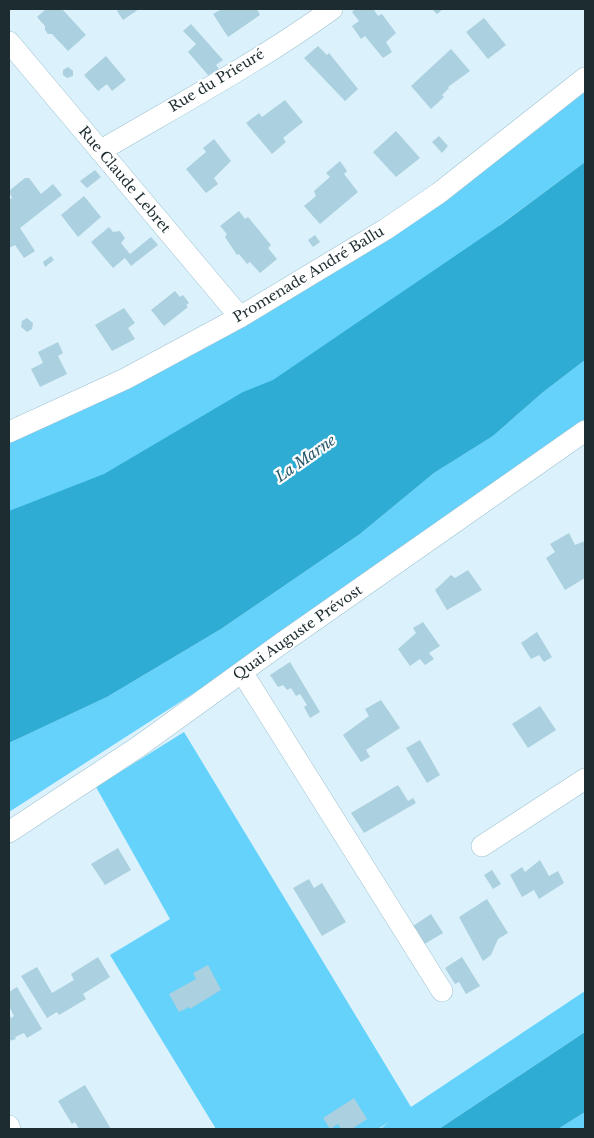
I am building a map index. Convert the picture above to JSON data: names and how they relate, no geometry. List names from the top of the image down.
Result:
{
  "streets": {
    "street": [
      "Rue du Prieuré",
      "Rue Claude Lebret",
      "Promenade André Ballu",
      "Quai Auguste Prévost"
    ]
  },
  "crossings": [
    ["Rue du Prieuré", "Rue Claude Lebret"],
    ["Rue Claude Lebret", "Promenade André Ballu"]
  ],
  "water": ["La Marne"]
}
